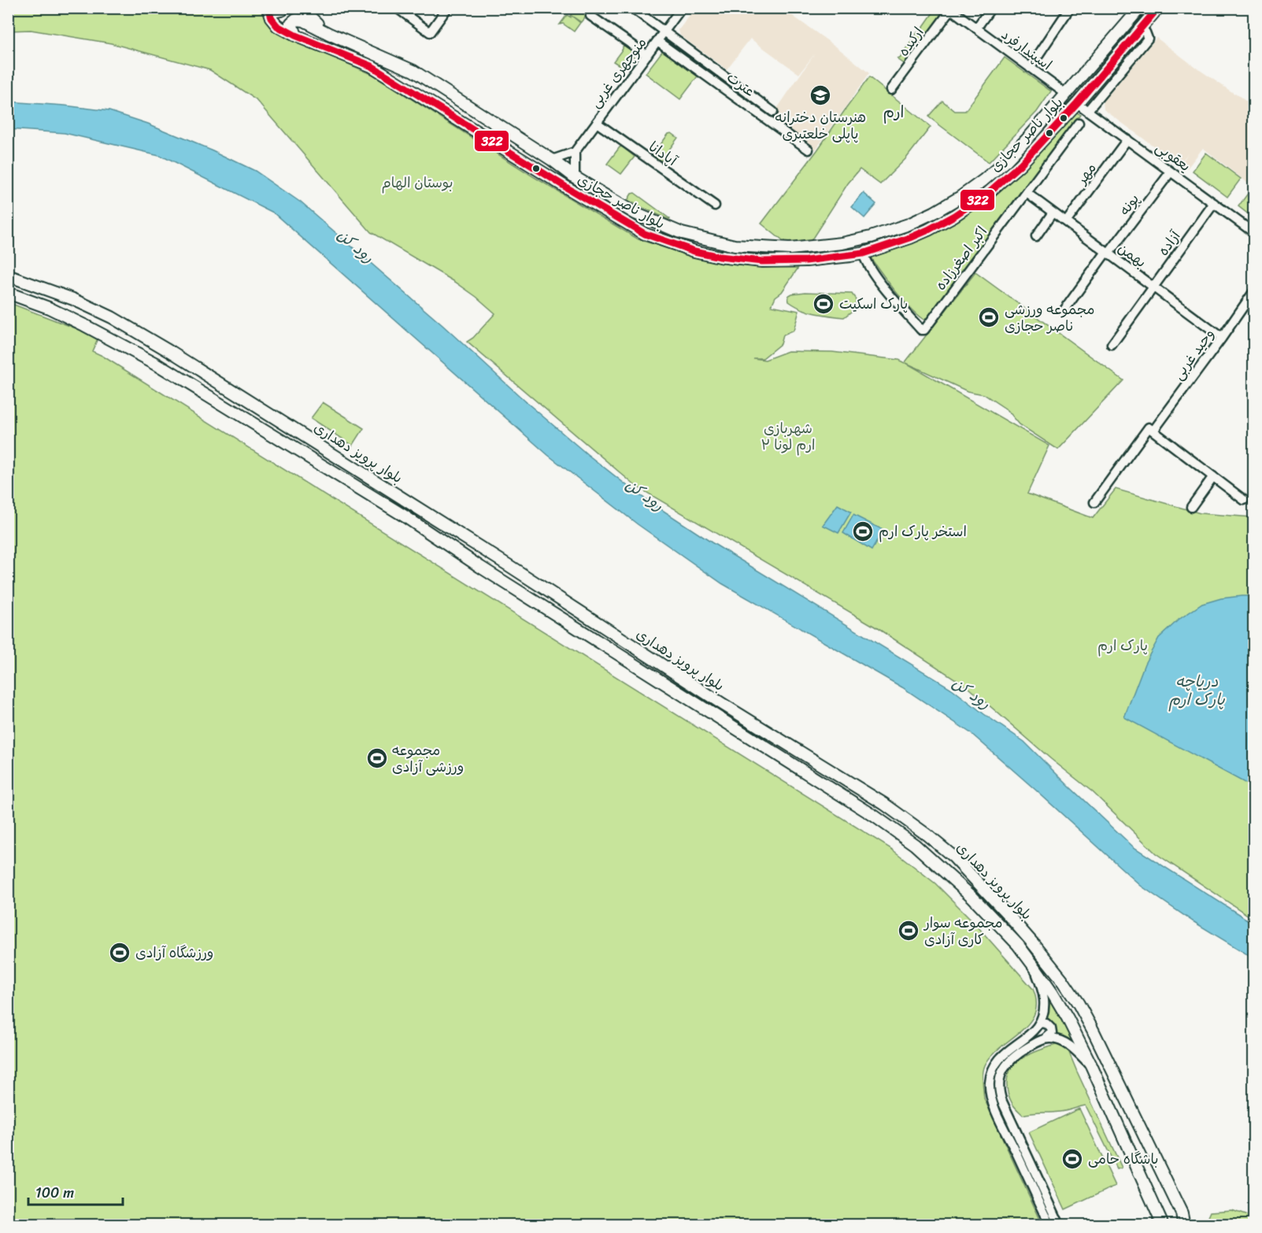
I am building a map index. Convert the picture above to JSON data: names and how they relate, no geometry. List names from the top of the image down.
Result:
{
  "streets": {
    "main road": ["بلوار ناصر حجازی", "بلوار پرویز دهداری"],
    "street": [
      "ارکیده",
      "اسپندارفرد",
      "منوچهری غربی",
      "عترت",
      "آپادانا",
      "یعقوبی",
      "مهر",
      "پونه",
      "آزاده",
      "بهمن",
      "اکبر اصغرزاده",
      "وحید غربی"
    ]
  },
  "crossings": [
    ["ارکیده", "اسپندارفرد"],
    ["اسپندارفرد", "بلوار ناصر حجازی"],
    ["منوچهری غربی", "عترت"],
    ["منوچهری غربی", "آپادانا"],
    ["بلوار ناصر حجازی", "یعقوبی"],
    ["بلوار ناصر حجازی", "اکبر اصغرزاده"],
    ["یعقوبی", "مهر"],
    ["یعقوبی", "پونه"],
    ["یعقوبی", "آزاده"],
    ["مهر", "بهمن"],
    ["پونه", "بهمن"],
    ["آزاده", "بهمن"],
    ["بهمن", "اکبر اصغرزاده"],
    ["بهمن", "وحید غربی"]
  ],
  "districts": ["ارم"],
  "water": ["رود کن", "دریاچه پارک ارم"],
  "parks": ["بوستان الهام", "شهربازی ارم لونا ۲", "پارک ارم"],
  "places": {
    "school or university": ["هنرستان دخترانه پاپلی خلعتبری"],
    "sports": [
      "پارک اسکیت",
      "مجموعه ورزشی ناصر حجازی",
      "استخر پارک ارم",
      "مجموعه ورزشی آزادی",
      "مجموعه سوار کاری آزادی",
      "ورزشگاه آزادی",
      "باشگاه حامی"
    ]
  },
  "lines": ["transit line 322"],
  "scale_bar": "100 m"
}
